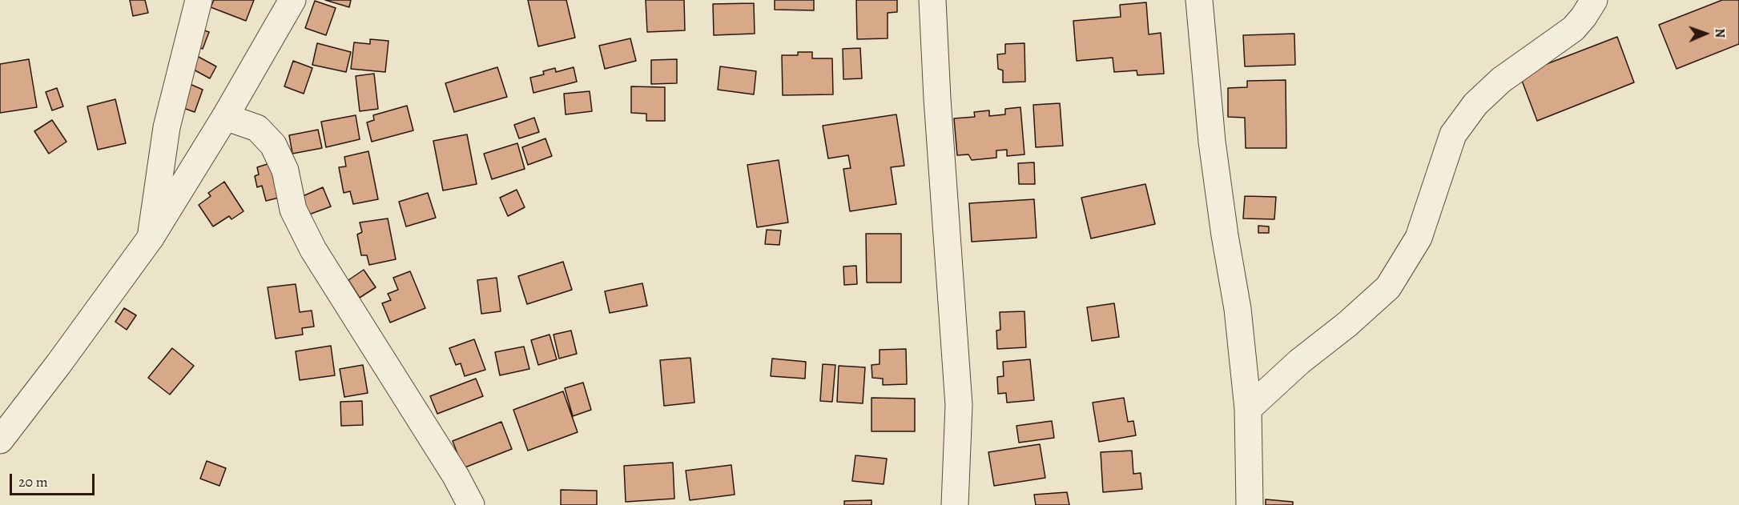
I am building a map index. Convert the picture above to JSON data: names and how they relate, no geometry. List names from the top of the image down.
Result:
{
  "scale_bar": "20 m",
  "north": "right"
}
